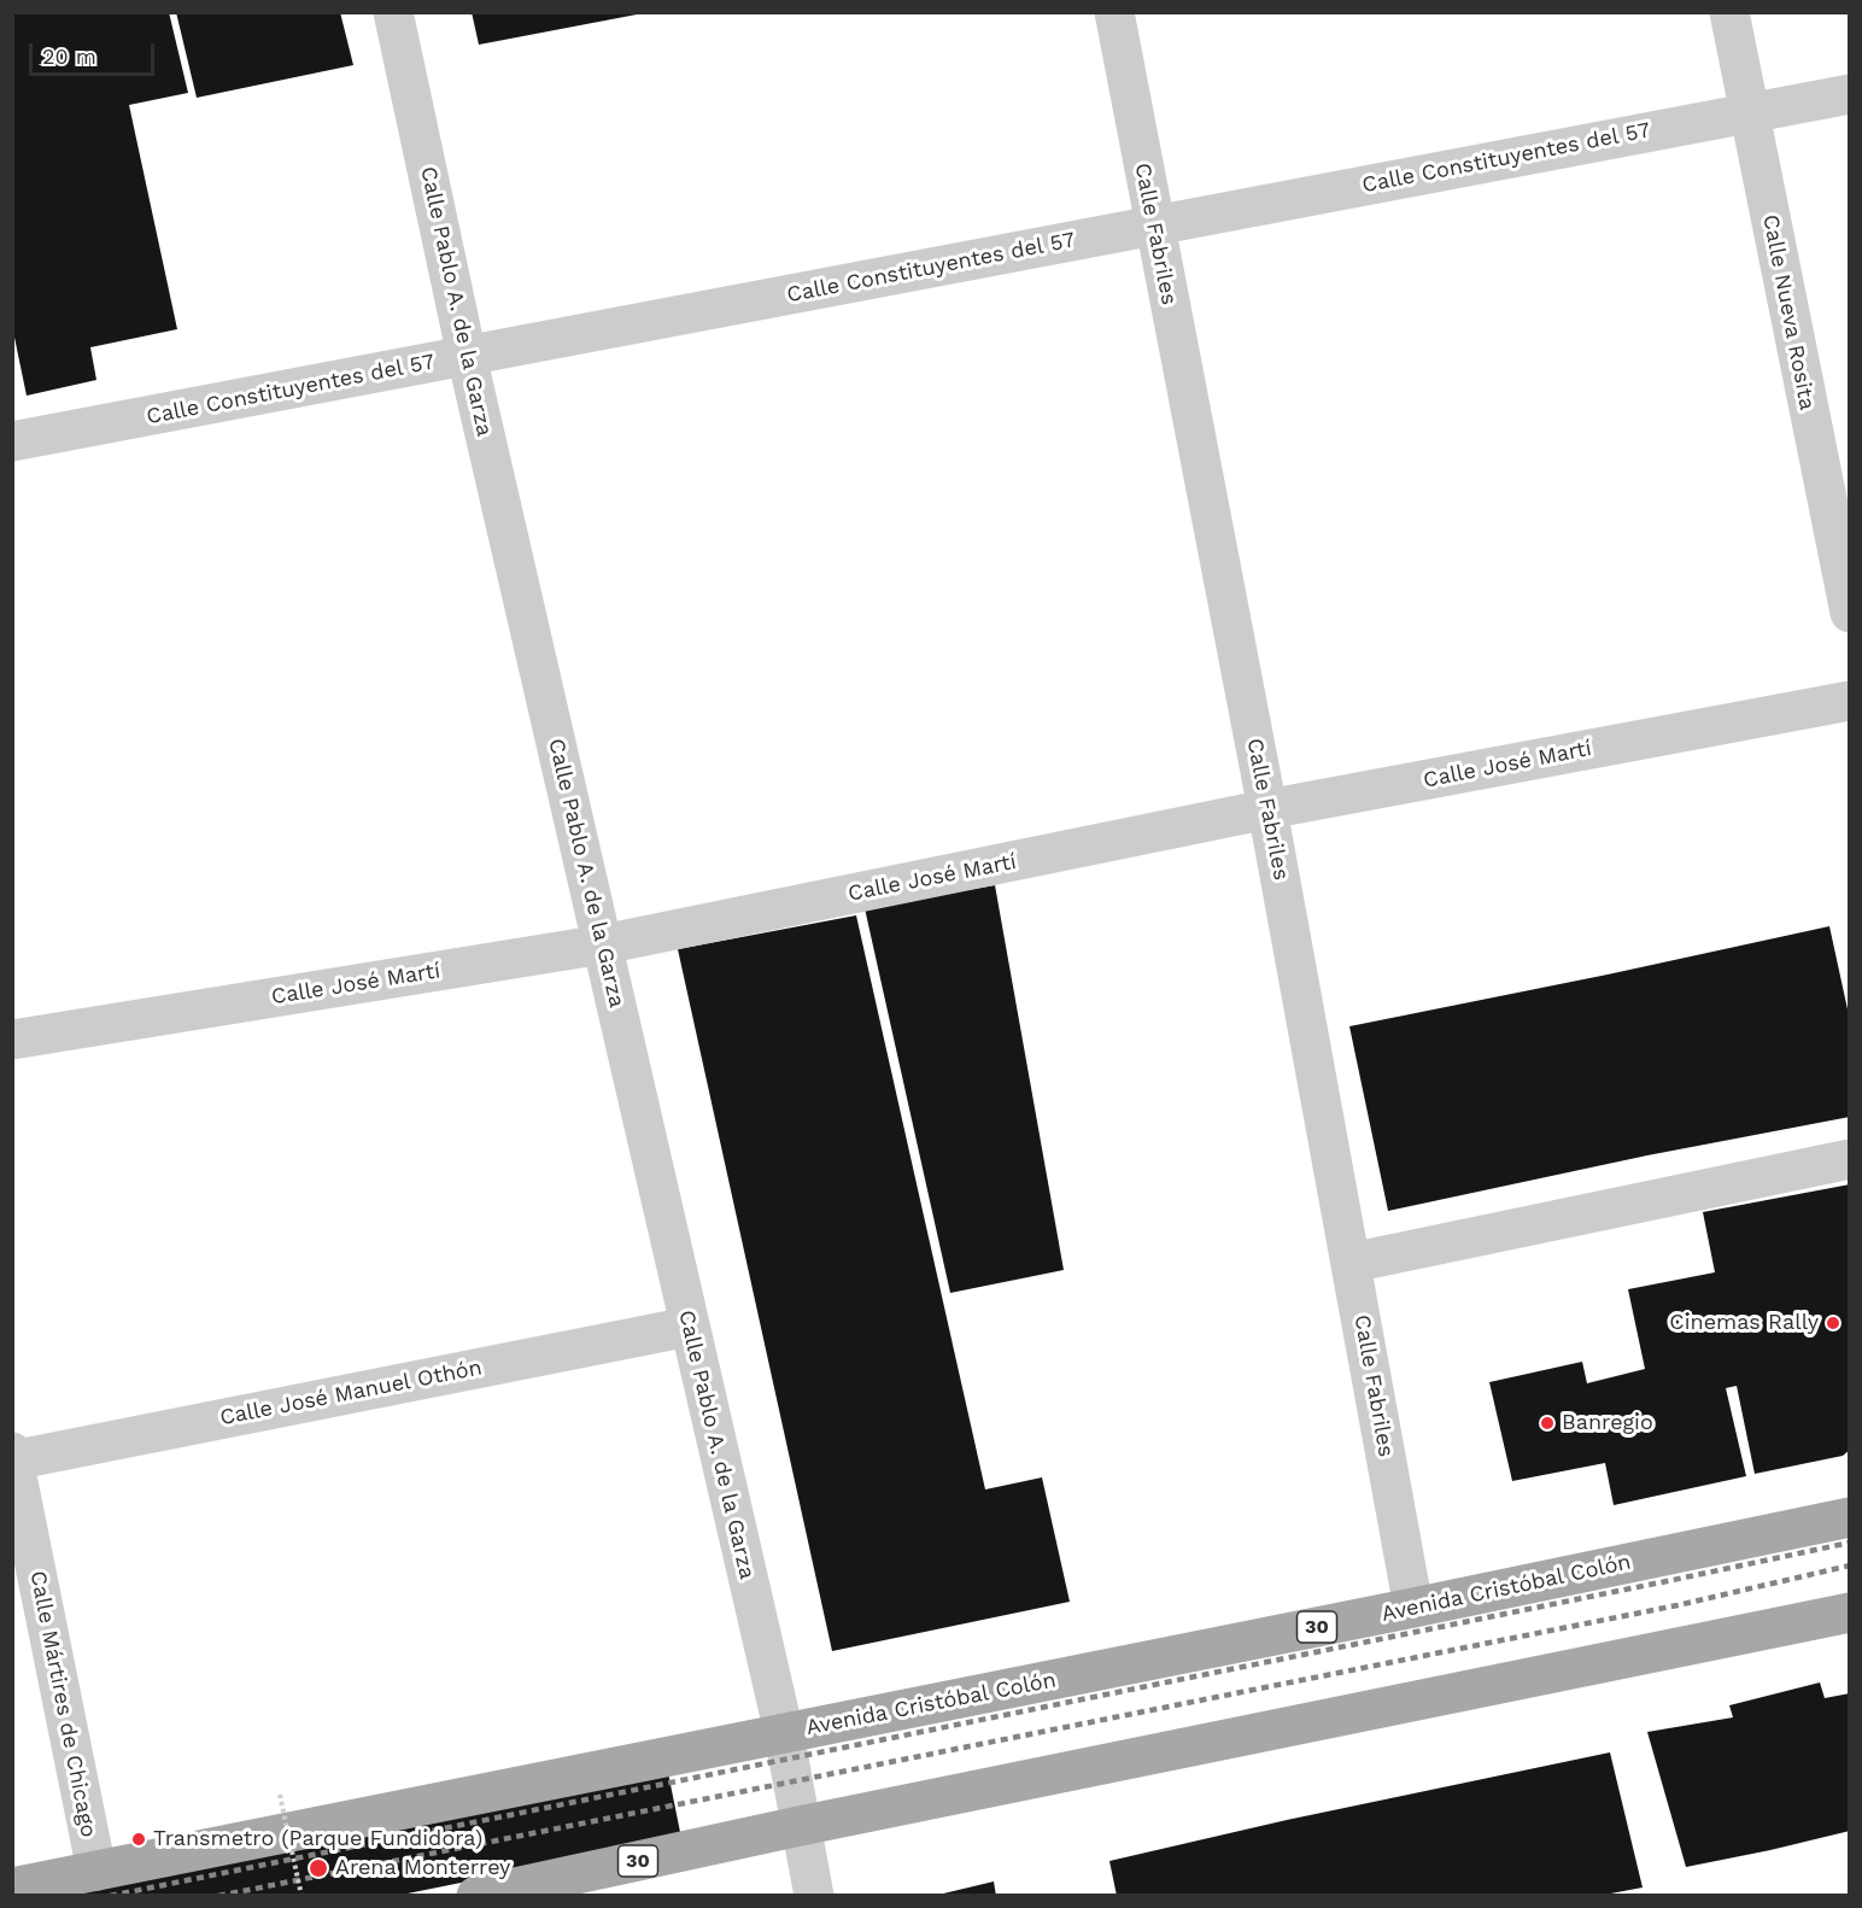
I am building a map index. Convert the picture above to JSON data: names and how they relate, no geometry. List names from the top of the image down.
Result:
{
  "streets": {
    "main road": ["Avenida Cristóbal Colón", "30"],
    "street": [
      "Calle Constituyentes del 57",
      "Calle Fabriles",
      "Calle Pablo A. de la Garza",
      "Calle Nueva Rosita",
      "Calle José Martí",
      "Calle José Manuel Othón",
      "Calle Mártires de Chicago"
    ]
  },
  "crossings": [
    ["Calle Constituyentes del 57", "Calle Fabriles"],
    ["Calle Constituyentes del 57", "Calle Pablo A. de la Garza"],
    ["Calle Constituyentes del 57", "Calle Nueva Rosita"],
    ["Calle Fabriles", "Calle José Martí"],
    ["Calle Fabriles", "Avenida Cristóbal Colón"],
    ["Calle Pablo A. de la Garza", "Calle José Martí"],
    ["Calle Pablo A. de la Garza", "Calle José Manuel Othón"],
    ["Calle Pablo A. de la Garza", "Avenida Cristóbal Colón"],
    ["Calle José Manuel Othón", "Calle Mártires de Chicago"],
    ["Avenida Cristóbal Colón", "Calle Mártires de Chicago"]
  ],
  "places": [
    "Cinemas Rally",
    "Banregio",
    "Transmetro (Parque Fundidora)",
    "Arena Monterrey"
  ],
  "scale_bar": "20 m"
}
